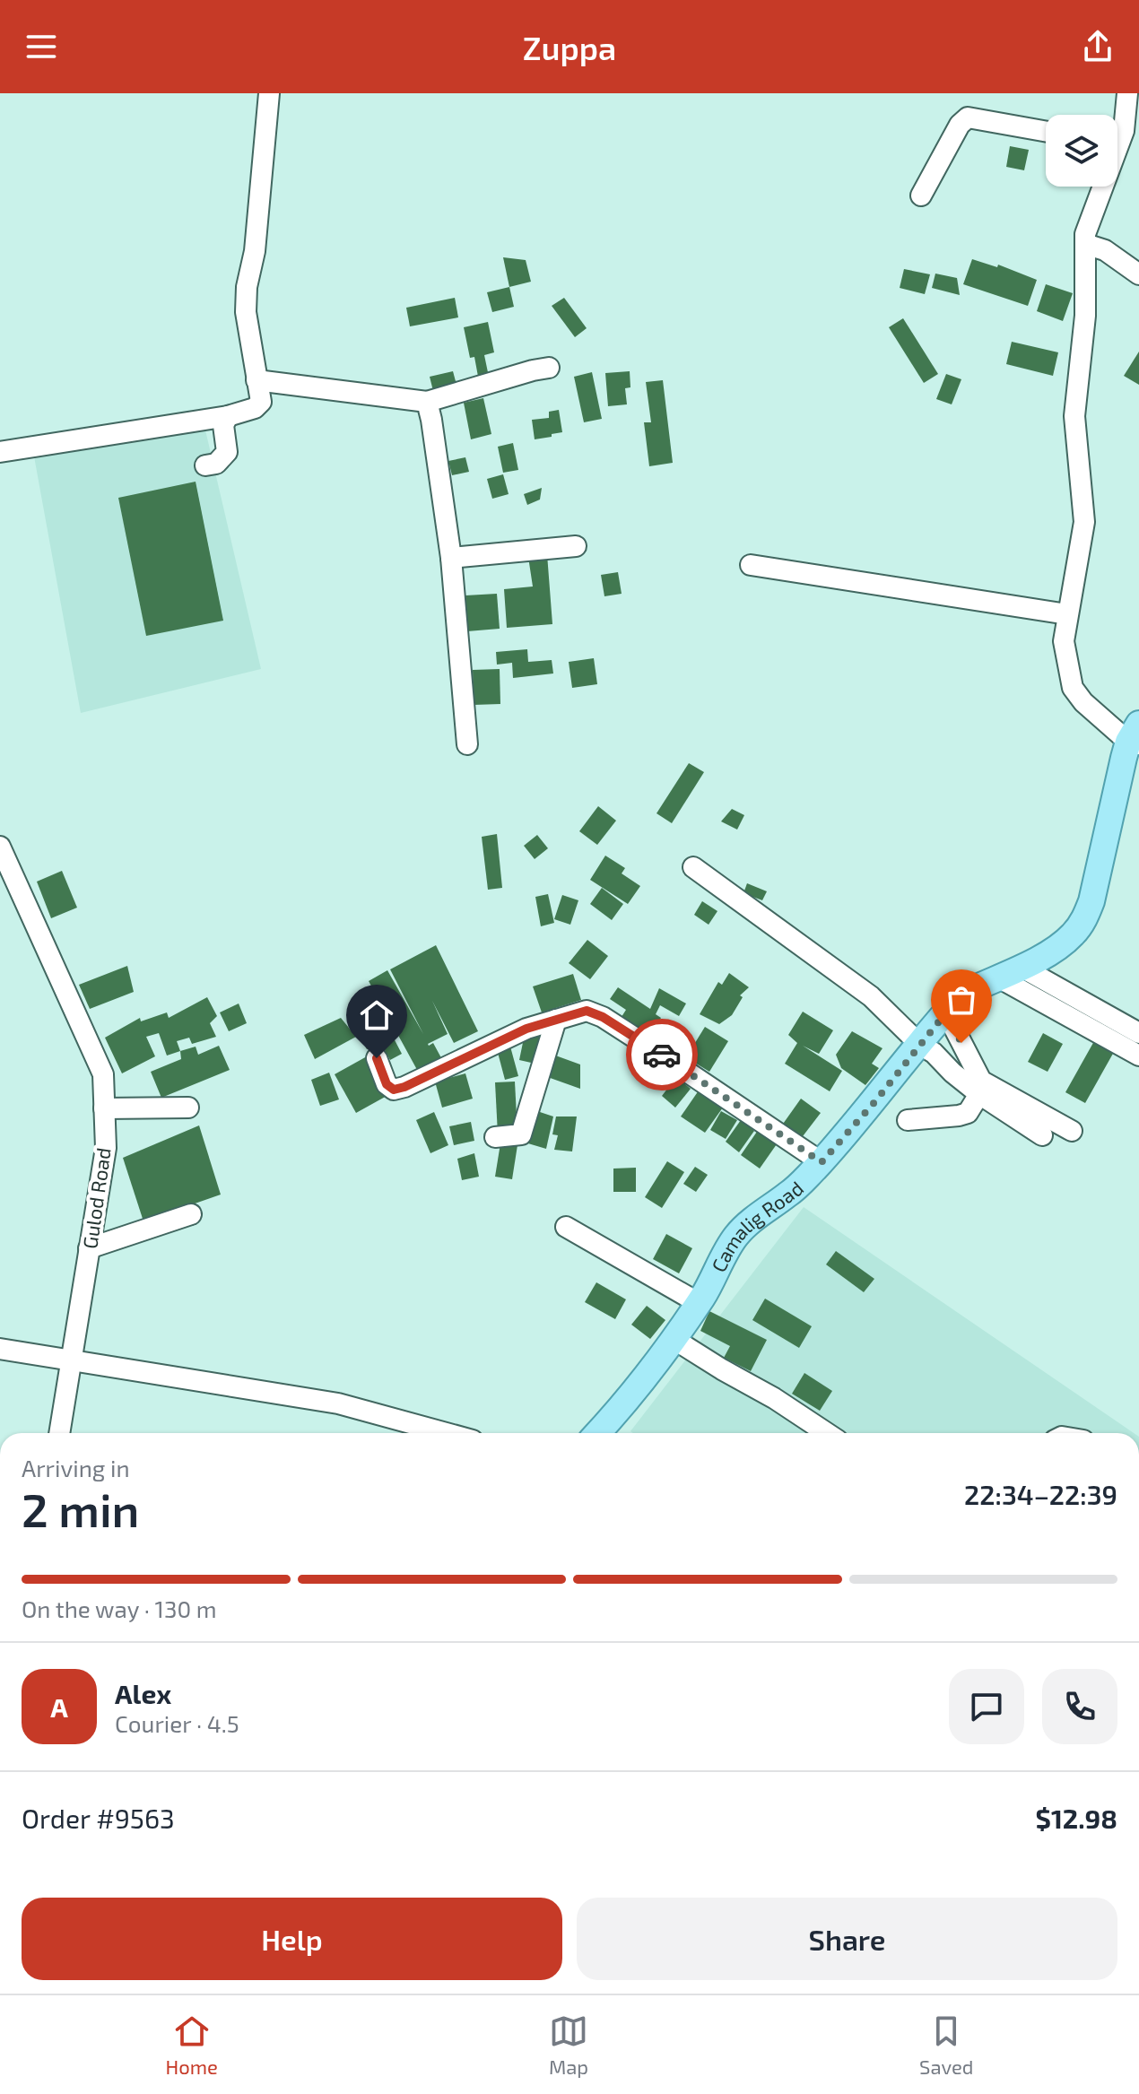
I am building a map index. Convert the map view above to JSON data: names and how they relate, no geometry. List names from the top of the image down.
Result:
{
  "streets": {
    "main road": ["Camalig Road"],
    "street": ["Gulod Road"]
  },
  "page": {
    "header": "Zuppa",
    "heading": ["2 min", "Arriving in", "22:34–22:39"],
    "panel": [
      "Alex",
      "Courier · 4.5",
      "Order #9563",
      "$12.98"
    ],
    "bar": "On the way · 130 m",
    "round": "A",
    "buttons": ["Help", "Share"],
    "tabs": ["Home", "Map", "Saved"]
  }
}
